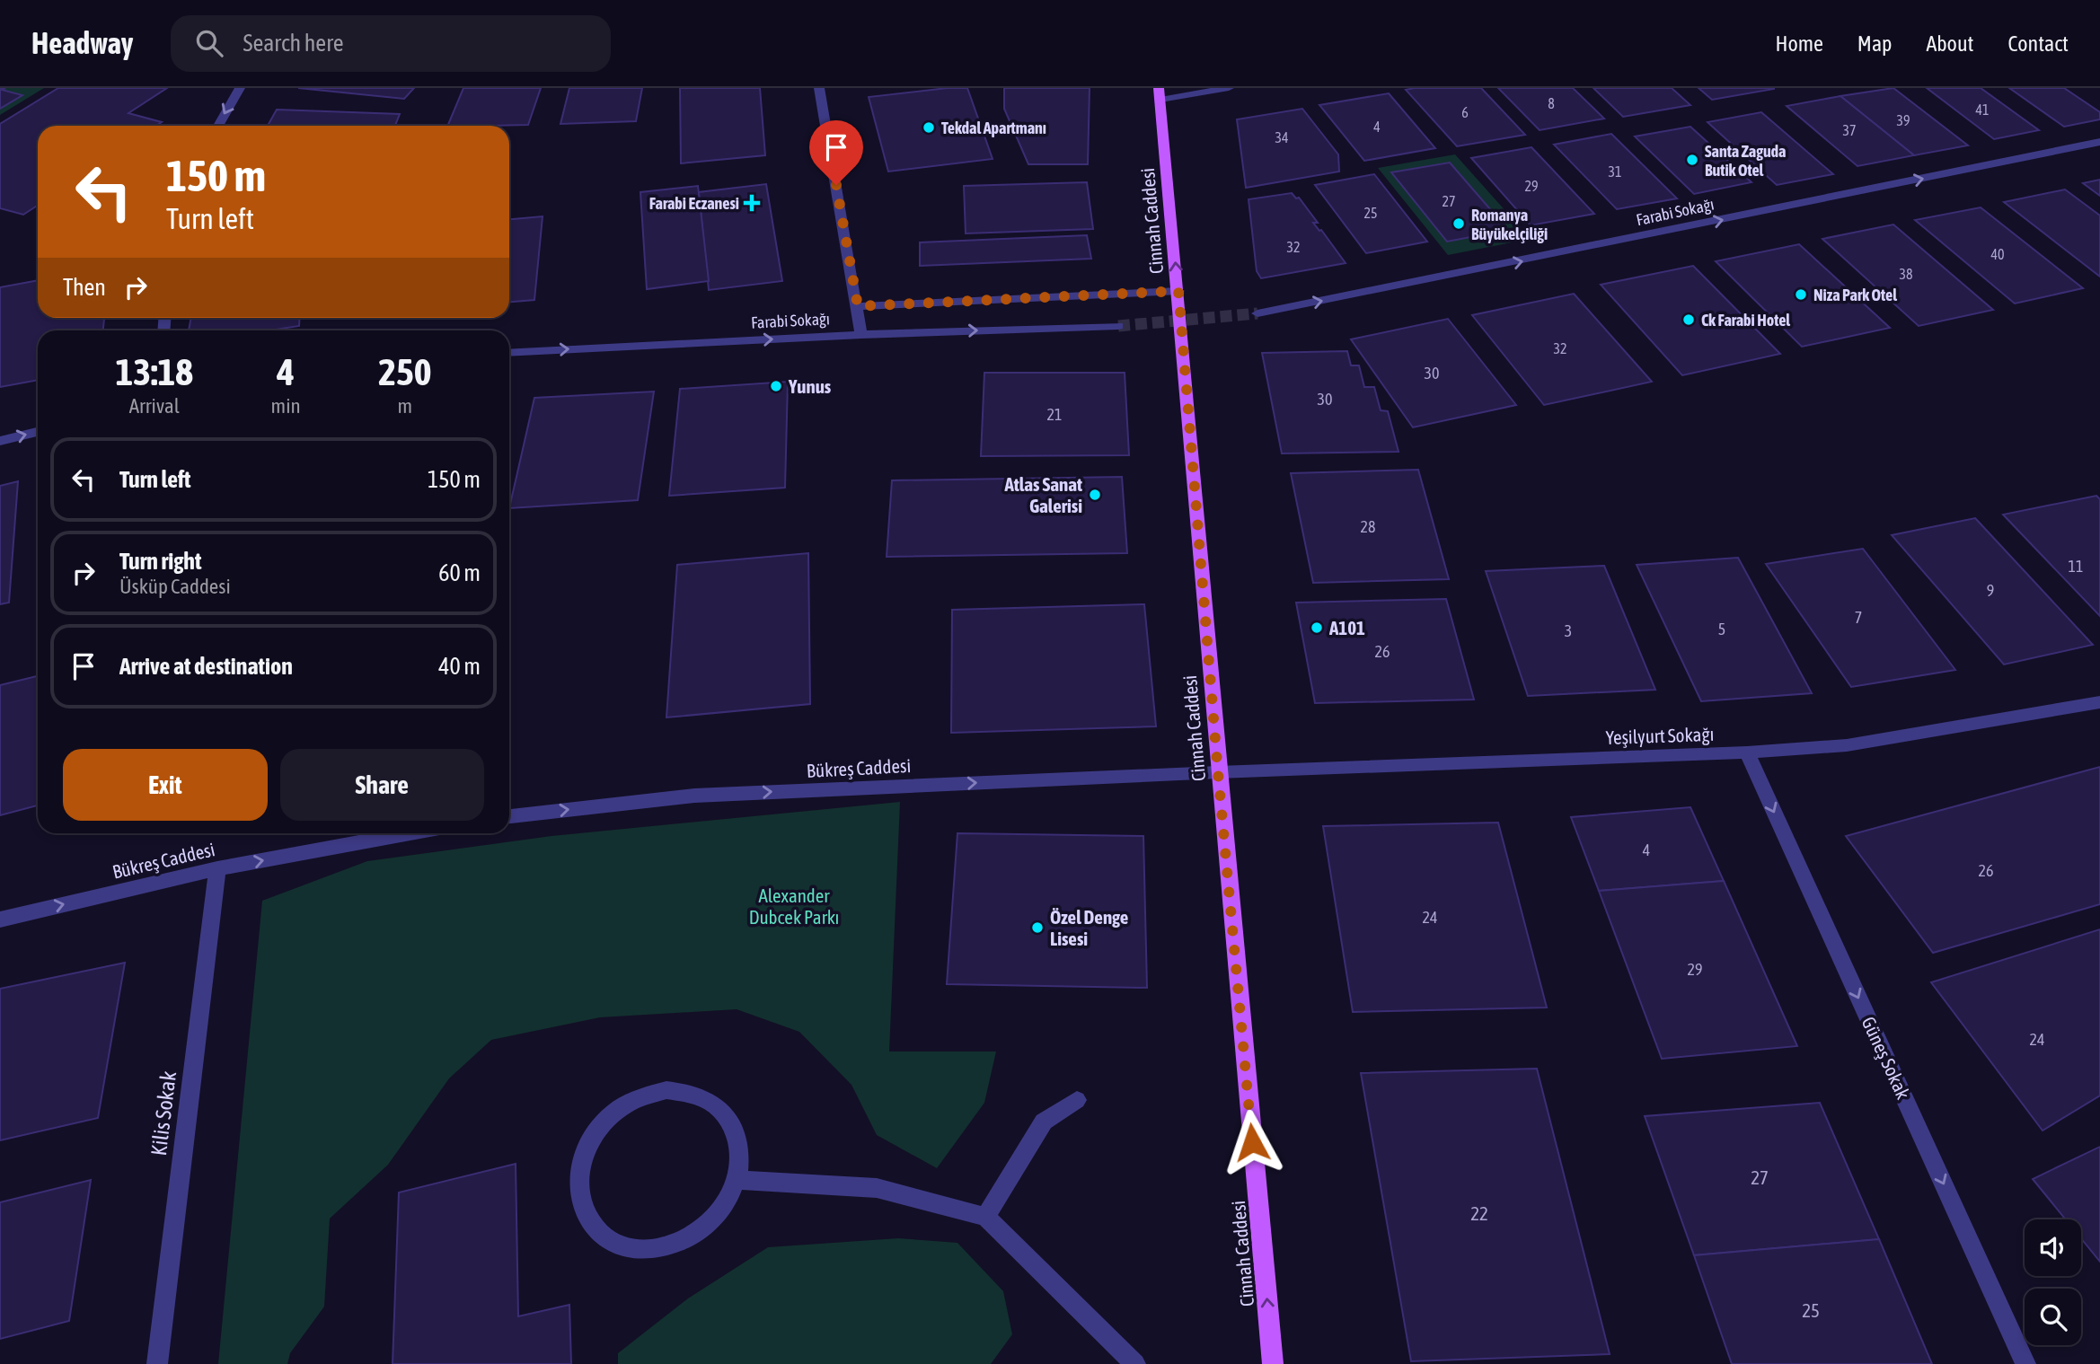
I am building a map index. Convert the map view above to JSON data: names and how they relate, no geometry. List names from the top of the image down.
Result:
{
  "streets": {
    "main road": ["Cinnah Caddesi"],
    "street": [
      "Farabi Sokağı",
      "Yeşilyurt Sokağı",
      "Bükreş Caddesi",
      "Güneş Sokak",
      "Kilis Sokak"
    ]
  },
  "crossings": [
    ["Cinnah Caddesi", "Yeşilyurt Sokağı"],
    ["Cinnah Caddesi", "Bükreş Caddesi"],
    ["Yeşilyurt Sokağı", "Bükreş Caddesi"],
    ["Yeşilyurt Sokağı", "Güneş Sokak"],
    ["Bükreş Caddesi", "Kilis Sokak"]
  ],
  "one_way": [
    "Farabi Sokağı",
    "Cinnah Caddesi",
    "Bükreş Caddesi",
    "Güneş Sokak"
  ],
  "parks": ["Alexander Dubcek Parkı"],
  "places": {
    "other": [
      "Tekdal Apartmanı",
      "Santa Zaguda Butik Otel",
      "Romanya Büyükelçiliği",
      "Niza Park Otel",
      "Ck Farabi Hotel",
      "Yunus",
      "Atlas Sanat Galerisi",
      "A101",
      "Özel Denge Lisesi"
    ],
    "health": ["Farabi Eczanesi"]
  },
  "house_numbers": [
    "8",
    "41",
    "6",
    "39",
    "4",
    "37",
    "34",
    "31",
    "29",
    "27",
    "25",
    "32",
    "40",
    "38",
    "32",
    "30",
    "30",
    "21",
    "28",
    "11",
    "9",
    "7",
    "5",
    "3",
    "26",
    "4",
    "26",
    "24",
    "29",
    "24",
    "27",
    "22",
    "25"
  ],
  "page": {
    "header": "Headway",
    "search": "Search here",
    "nav": [
      "Home",
      "Map",
      "About",
      "Contact"
    ],
    "turn": ["150 m", "Turn left"],
    "then": "Then",
    "eta": [
      "13:18",
      "Arrival",
      "4",
      "min",
      "250",
      "m"
    ],
    "list": [
      {
        "name": "Turn left",
        "value": "150 m"
      },
      {
        "name": "Turn right",
        "note": "Üsküp Caddesi",
        "value": "60 m"
      },
      {
        "name": "Arrive at destination",
        "value": "40 m"
      }
    ],
    "buttons": ["Exit", "Share"]
  }
}
